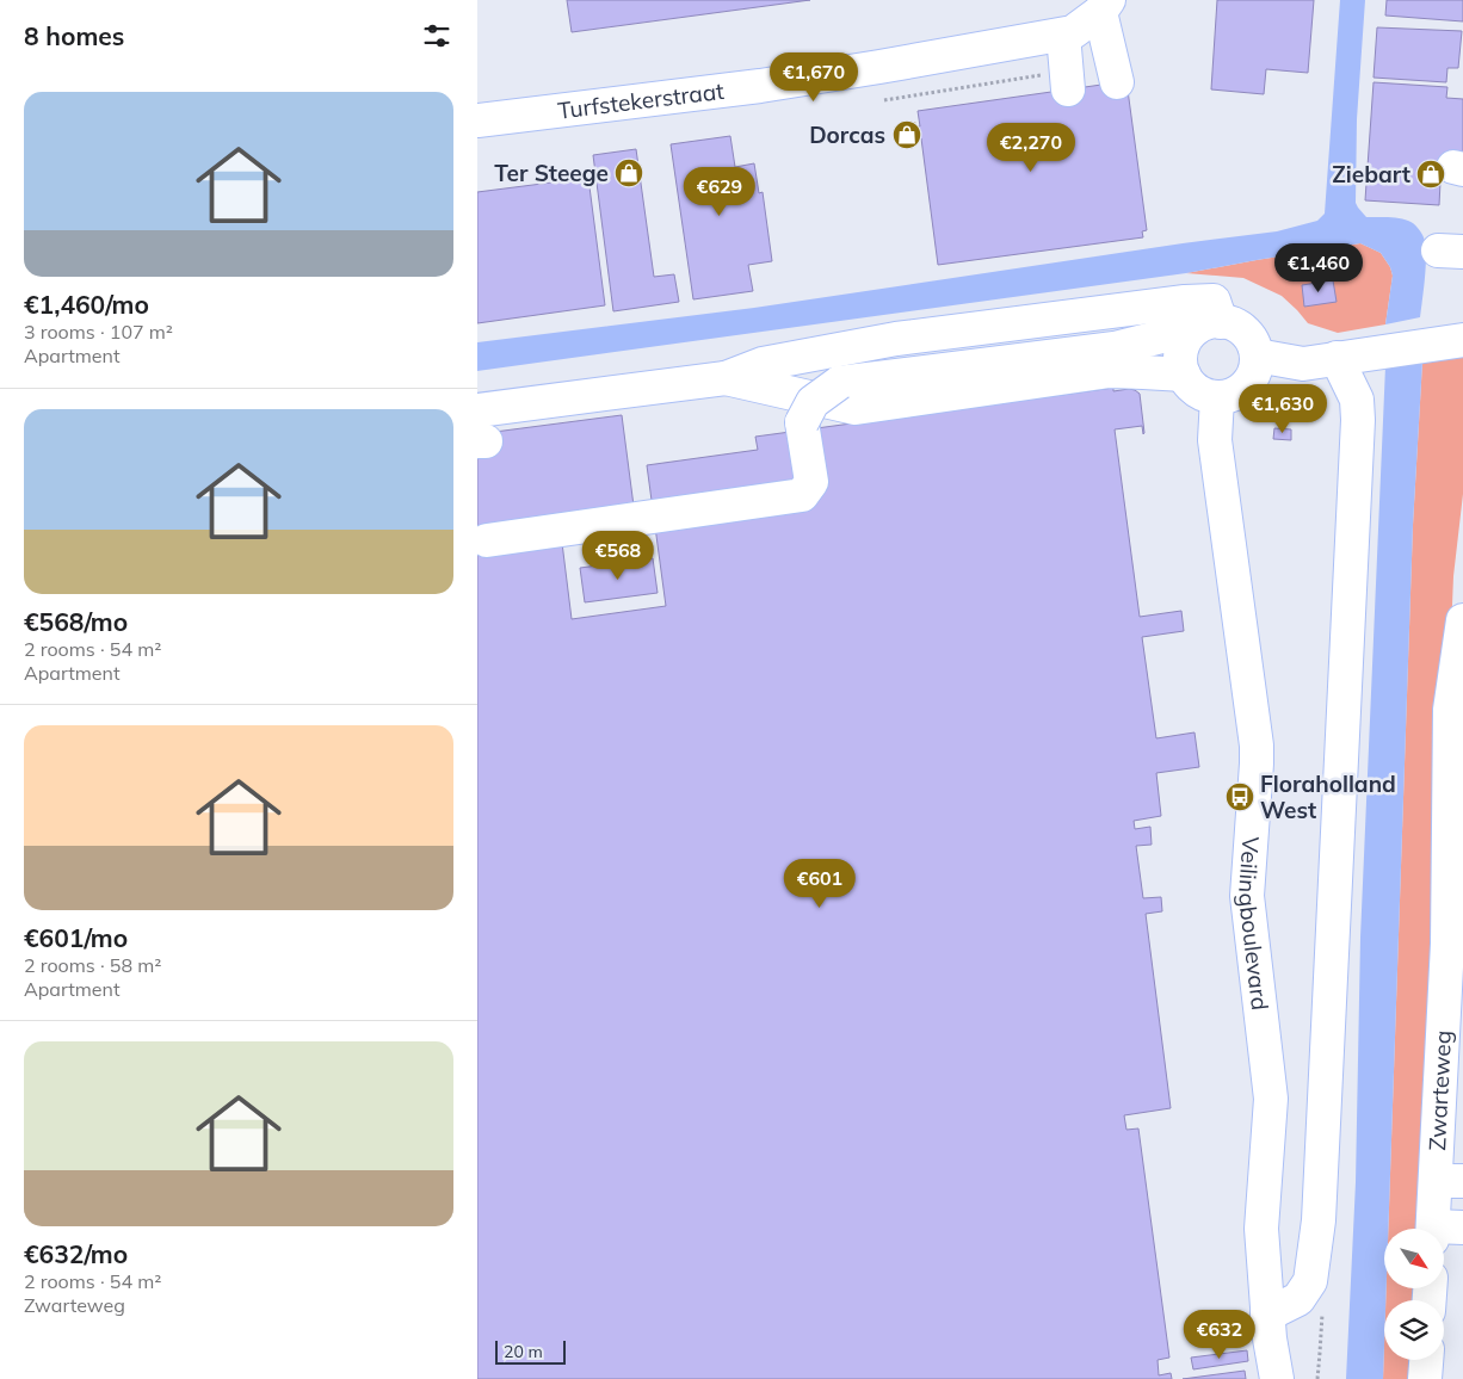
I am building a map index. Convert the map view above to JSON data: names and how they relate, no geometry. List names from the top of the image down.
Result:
{
  "streets": {
    "street": ["Turfstekerstraat", "Veilingboulevard", "Zwarteweg"]
  },
  "places": {
    "shop": ["Dorcas", "Ter Steege", "Ziebart"],
    "bus stop": ["Floraholland West"]
  },
  "scale_bar": "20 m",
  "north": "bottom right",
  "page": {
    "heading": "8 homes",
    "price": [
      "€1,670",
      "€2,270",
      "€629",
      "€1,460",
      "€1,630",
      "€568",
      "€601",
      "€632"
    ],
    "list": [
      {
        "name": "€1,460/mo",
        "note": "3 rooms · 107 m² · Apartment"
      },
      {
        "name": "€568/mo",
        "note": "2 rooms · 54 m² · Apartment"
      },
      {
        "name": "€601/mo",
        "note": "2 rooms · 58 m² · Apartment"
      },
      {
        "name": "€632/mo",
        "note": "2 rooms · 54 m² · Zwarteweg"
      }
    ],
    "scale": "20 m"
  }
}
